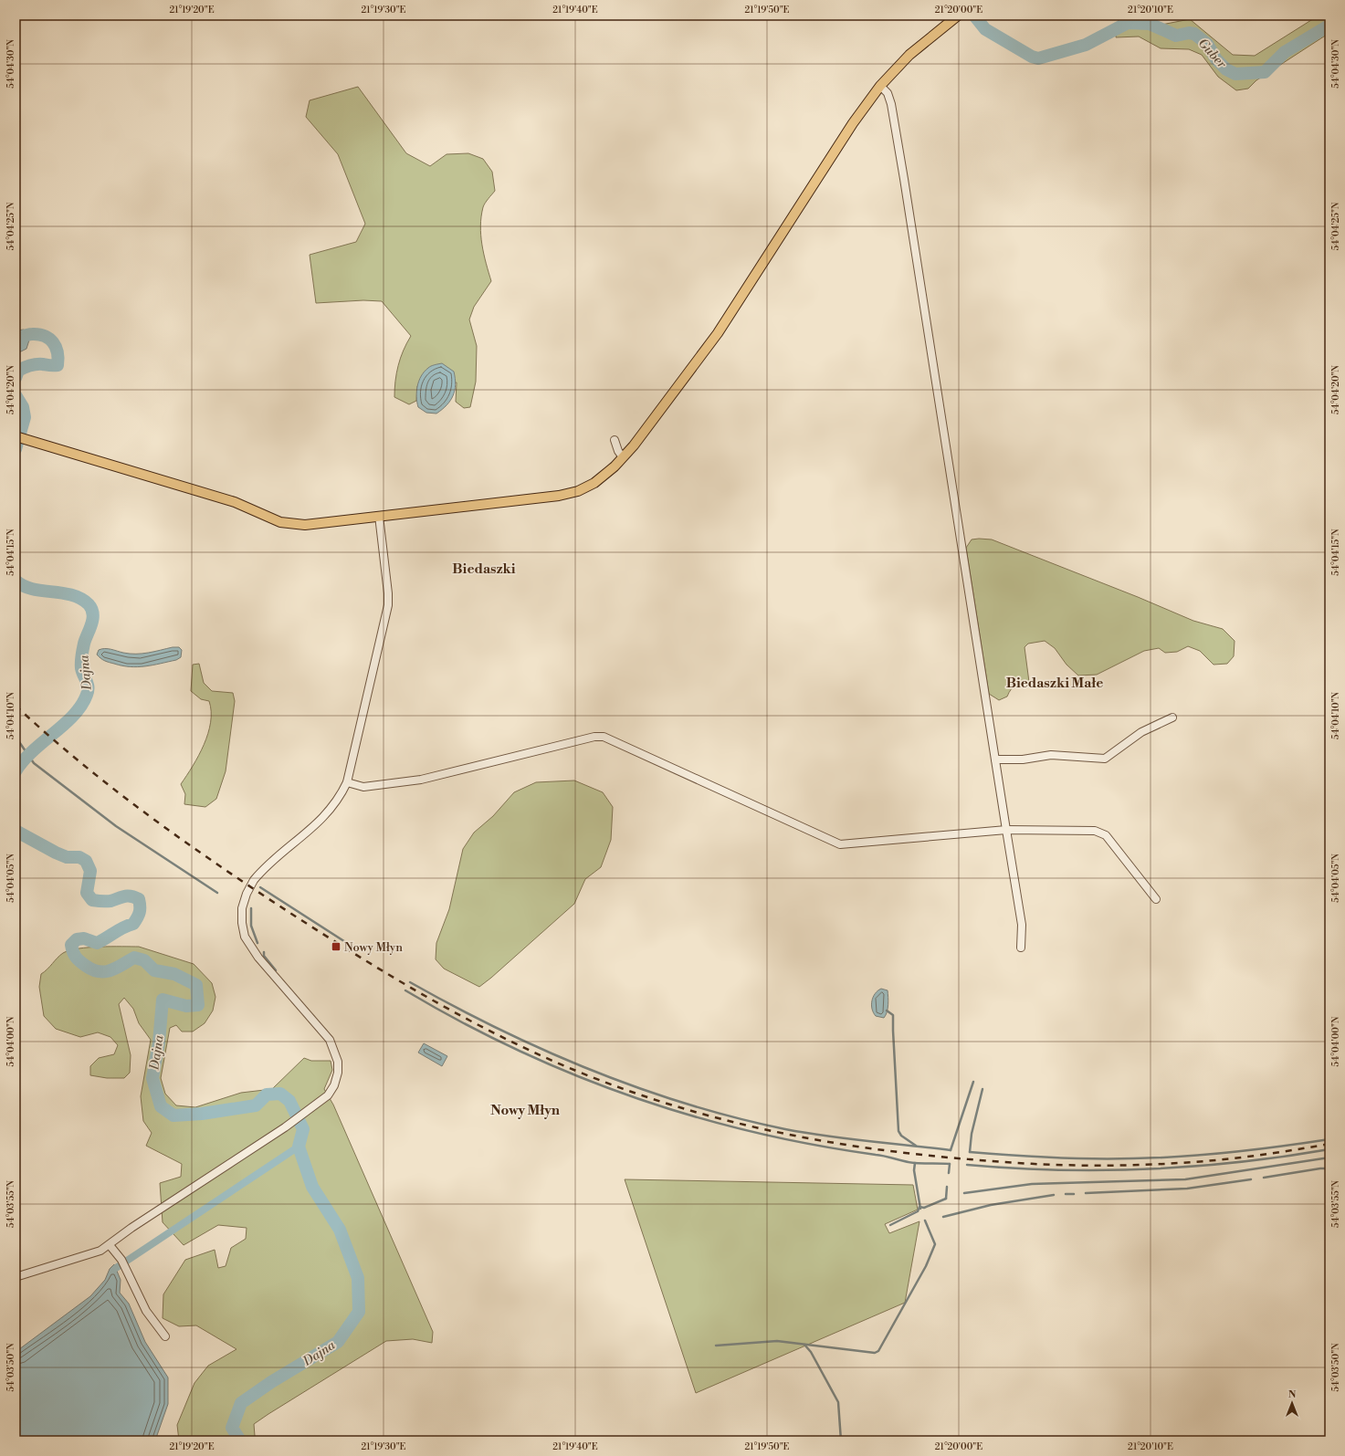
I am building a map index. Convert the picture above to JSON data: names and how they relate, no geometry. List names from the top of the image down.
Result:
{
  "districts": ["Biedaszki", "Biedaszki Małe", "Nowy Młyn"],
  "water": ["Guber", "Dajna"],
  "places": {
    "transit": ["Nowy Młyn"]
  },
  "north": "top",
  "coordinates": [
    "21°19'20\"E",
    "21°19'30\"E",
    "21°19'40\"E",
    "21°19'50\"E",
    "21°20'00\"E",
    "21°20'10\"E",
    "54°04'30\"N",
    "54°04'25\"N",
    "54°04'20\"N",
    "54°04'15\"N",
    "54°04'10\"N",
    "54°04'05\"N",
    "54°04'00\"N",
    "54°03'55\"N",
    "54°03'50\"N"
  ]
}
